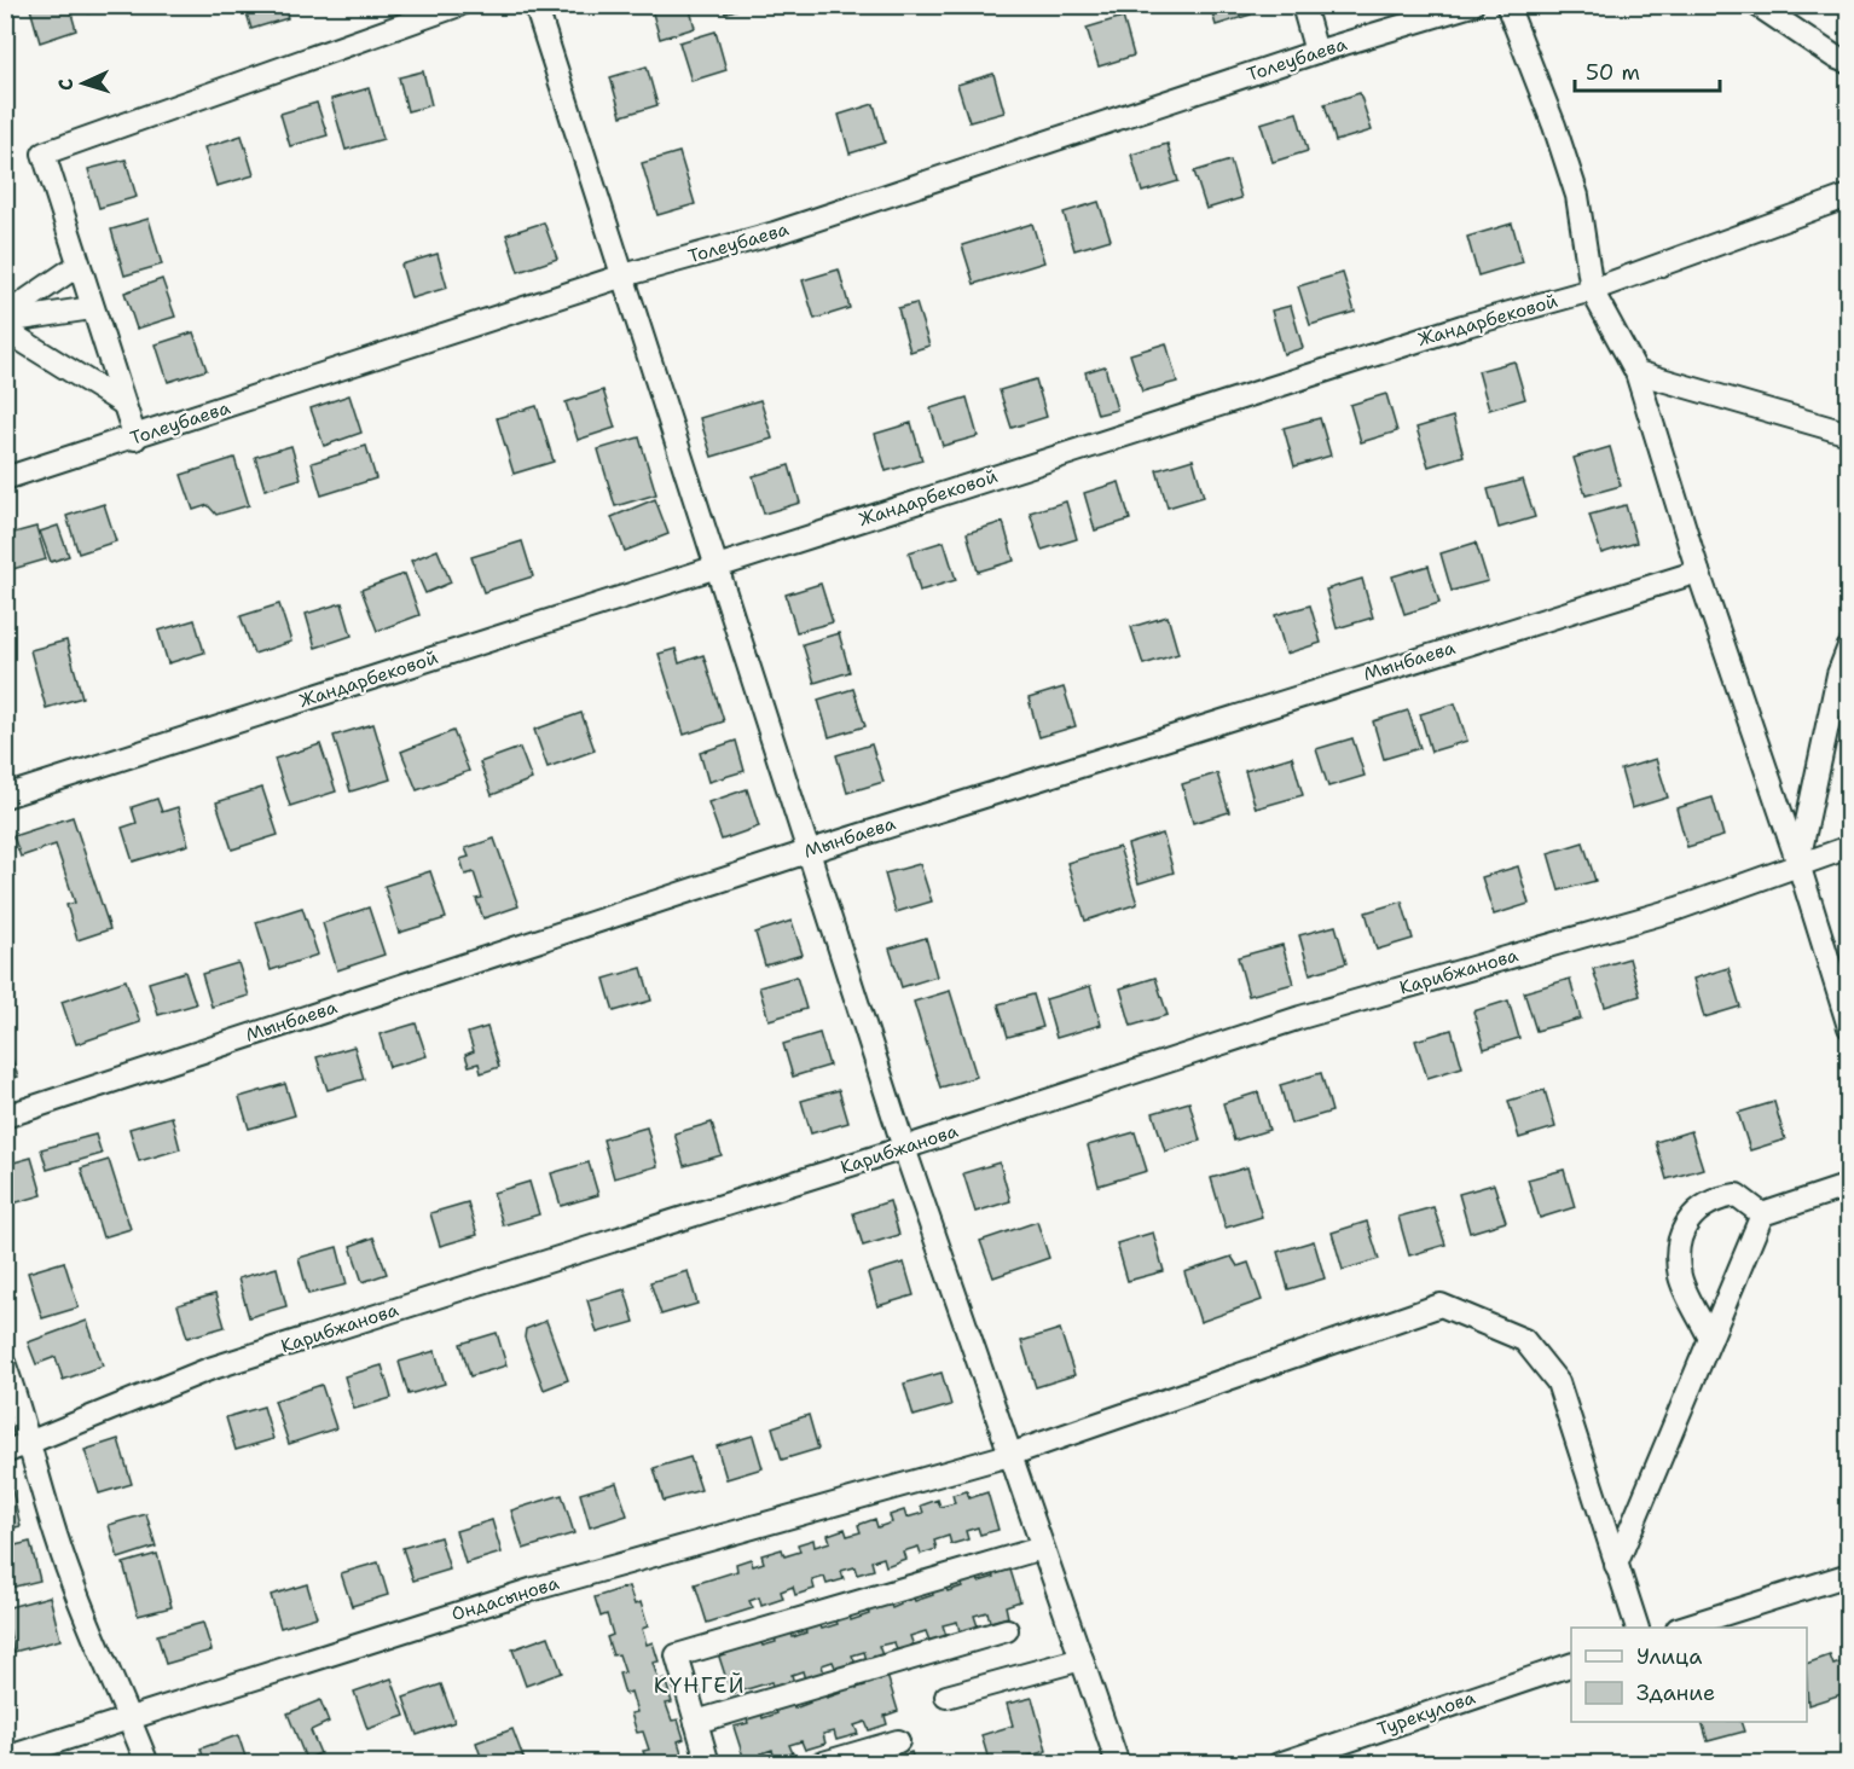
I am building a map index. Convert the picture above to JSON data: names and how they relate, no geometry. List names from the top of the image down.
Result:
{
  "streets": {
    "street": [
      "Толеубаева",
      "Жандарбековой",
      "Мынбаева",
      "Карибжанова",
      "Ондасынова",
      "Турекулова"
    ]
  },
  "districts": ["КҮНГЕЙ"],
  "legend": ["Улица", "Здание"],
  "scale_bar": "50 m",
  "north": "left"
}
